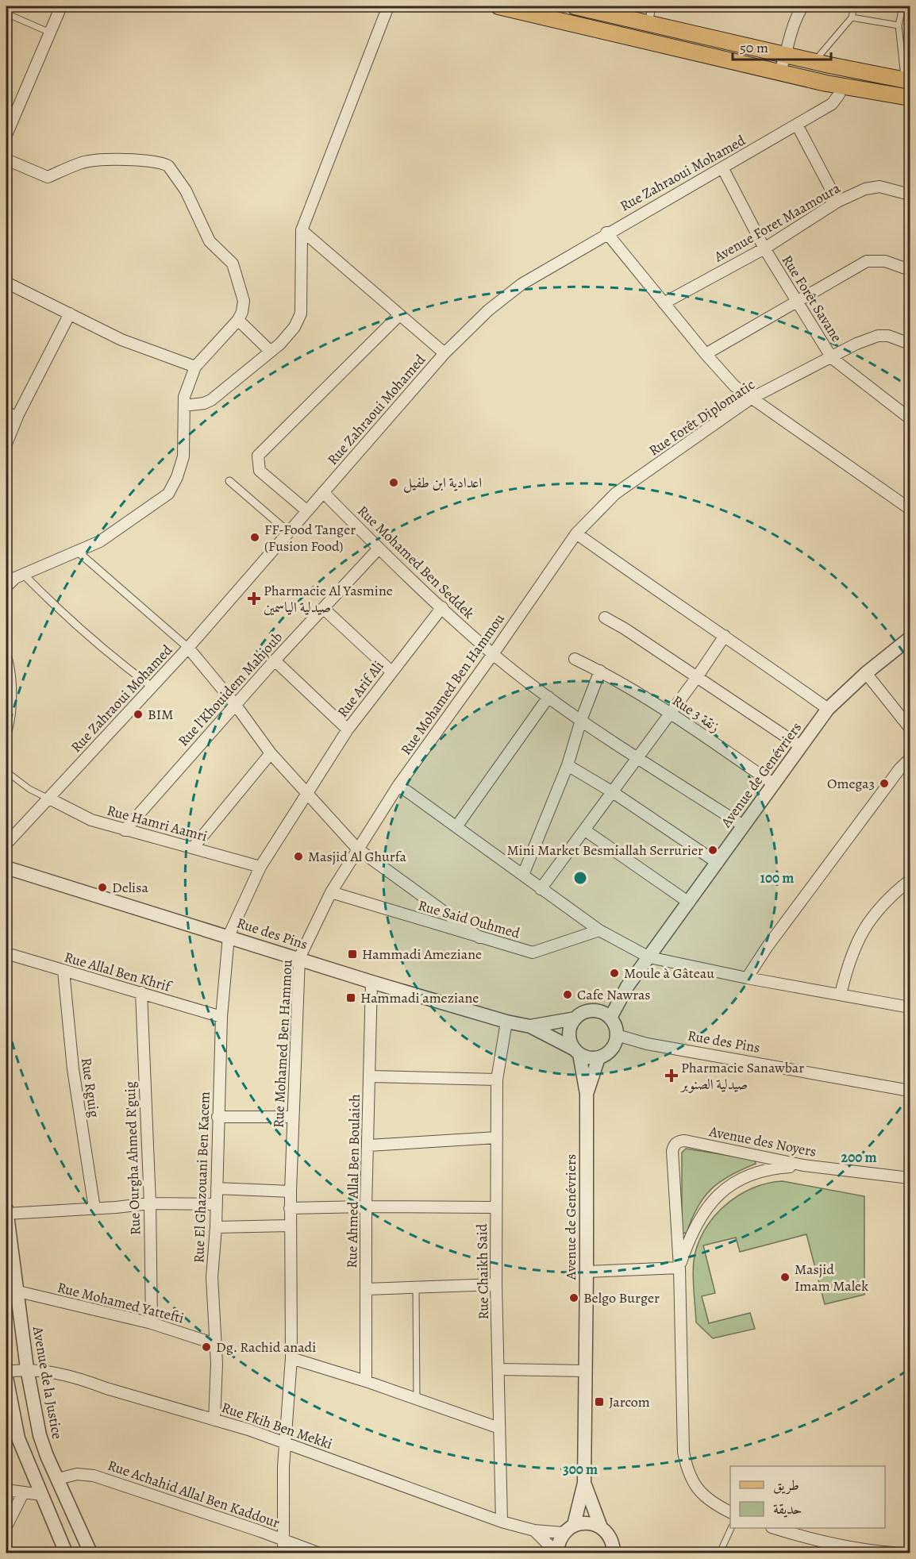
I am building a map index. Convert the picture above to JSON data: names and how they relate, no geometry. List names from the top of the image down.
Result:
{
  "streets": {
    "street": [
      "Rue Zahraoui Mohamed",
      "Avenue Foret Maamoura",
      "Rue Forêt Savane",
      "Rue Forêt Diplomatic",
      "Rue Mohamed Ben Seddek",
      "Rue Mohamed Ben Hammou",
      "Rue l'Khouidem Mahjoub",
      "Rue Arif Ali",
      "Rue 3 زنقة",
      "Avenue de Genévriers",
      "Rue Hamri Aamri",
      "Rue Said Ouhmed",
      "Rue des Pins",
      "Rue Allal Ben Khrif",
      "Rue Rguig",
      "Avenue des Noyers",
      "Rue Ourgha Ahmed R'guig",
      "Rue El Ghazouani Ben Kacem",
      "Rue Ahmed Allal Ben Boulaich",
      "Rue Chaikh Said",
      "Rue Mohamed Yattefti",
      "Avenue de la Justice",
      "Rue Fkih Ben Mekki",
      "Rue Achahid Allal Ben Kaddour"
    ]
  },
  "crossings": [
    ["Rue Zahraoui Mohamed", "Rue Forêt Savane"],
    ["Rue Zahraoui Mohamed", "Rue Mohamed Ben Seddek"],
    ["Rue Zahraoui Mohamed", "Rue Hamri Aamri"],
    ["Avenue Foret Maamoura", "Rue Forêt Savane"],
    ["Rue Forêt Savane", "Rue Forêt Diplomatic"],
    ["Rue Forêt Diplomatic", "Rue Mohamed Ben Hammou"],
    ["Rue Mohamed Ben Seddek", "Rue Mohamed Ben Hammou"],
    ["Rue Mohamed Ben Seddek", "Rue l'Khouidem Mahjoub"],
    ["Rue Mohamed Ben Seddek", "Rue Arif Ali"],
    ["Rue Mohamed Ben Seddek", "Avenue de Genévriers"],
    ["Rue Mohamed Ben Hammou", "Rue Said Ouhmed"],
    ["Rue Mohamed Ben Hammou", "Rue des Pins"],
    ["Rue Mohamed Ben Hammou", "Rue Fkih Ben Mekki"],
    ["Rue Mohamed Ben Hammou", "Rue Achahid Allal Ben Kaddour"],
    ["Rue l'Khouidem Mahjoub", "Rue Hamri Aamri"],
    ["Rue Arif Ali", "Rue Hamri Aamri"],
    ["Rue Arif Ali", "Rue El Ghazouani Ben Kacem"],
    ["Rue 3 زنقة", "Avenue de Genévriers"],
    ["Avenue de Genévriers", "Rue des Pins"],
    ["Avenue de Genévriers", "Rue Fkih Ben Mekki"],
    ["Rue Hamri Aamri", "Rue El Ghazouani Ben Kacem"],
    ["Rue des Pins", "Rue El Ghazouani Ben Kacem"],
    ["Rue des Pins", "Rue Ahmed Allal Ben Boulaich"],
    ["Rue des Pins", "Rue Chaikh Said"],
    ["Rue Allal Ben Khrif", "Rue Rguig"],
    ["Rue Allal Ben Khrif", "Rue Ourgha Ahmed R'guig"],
    ["Rue Allal Ben Khrif", "Rue El Ghazouani Ben Kacem"],
    ["Rue Ourgha Ahmed R'guig", "Rue Mohamed Yattefti"],
    ["Rue El Ghazouani Ben Kacem", "Rue Mohamed Yattefti"],
    ["Rue El Ghazouani Ben Kacem", "Rue Fkih Ben Mekki"],
    ["Rue Chaikh Said", "Rue Fkih Ben Mekki"],
    ["Rue Mohamed Yattefti", "Avenue de la Justice"],
    ["Avenue de la Justice", "Rue Fkih Ben Mekki"],
    ["Avenue de la Justice", "Rue Achahid Allal Ben Kaddour"]
  ],
  "places": {
    "other": [
      "اعدادية ابن طفيل",
      "FF-Food Tanger (Fusion Food)",
      "BIM",
      "Omega3",
      "Mini Market Besmiallah Serrurier",
      "Masjid Al Ghurfa",
      "Delisa",
      "Moule à Gâteau",
      "Cafe Nawras",
      "Masjid Imam Malek",
      "Belgo Burger",
      "Dg. Rachid anadi"
    ],
    "health": ["Pharmacie Al Yasmine صيدلية الياسمين", "Pharmacie Sanawbar صيدلية الصنوبر"],
    "transit": ["Hammadi Ameziane", "Hammadi ameziane", "Jarcom"]
  },
  "legend": ["طريق", "حديقة"],
  "scale_bar": "50 m",
  "rings": ["100 m", "200 m", "300 m"]
}
